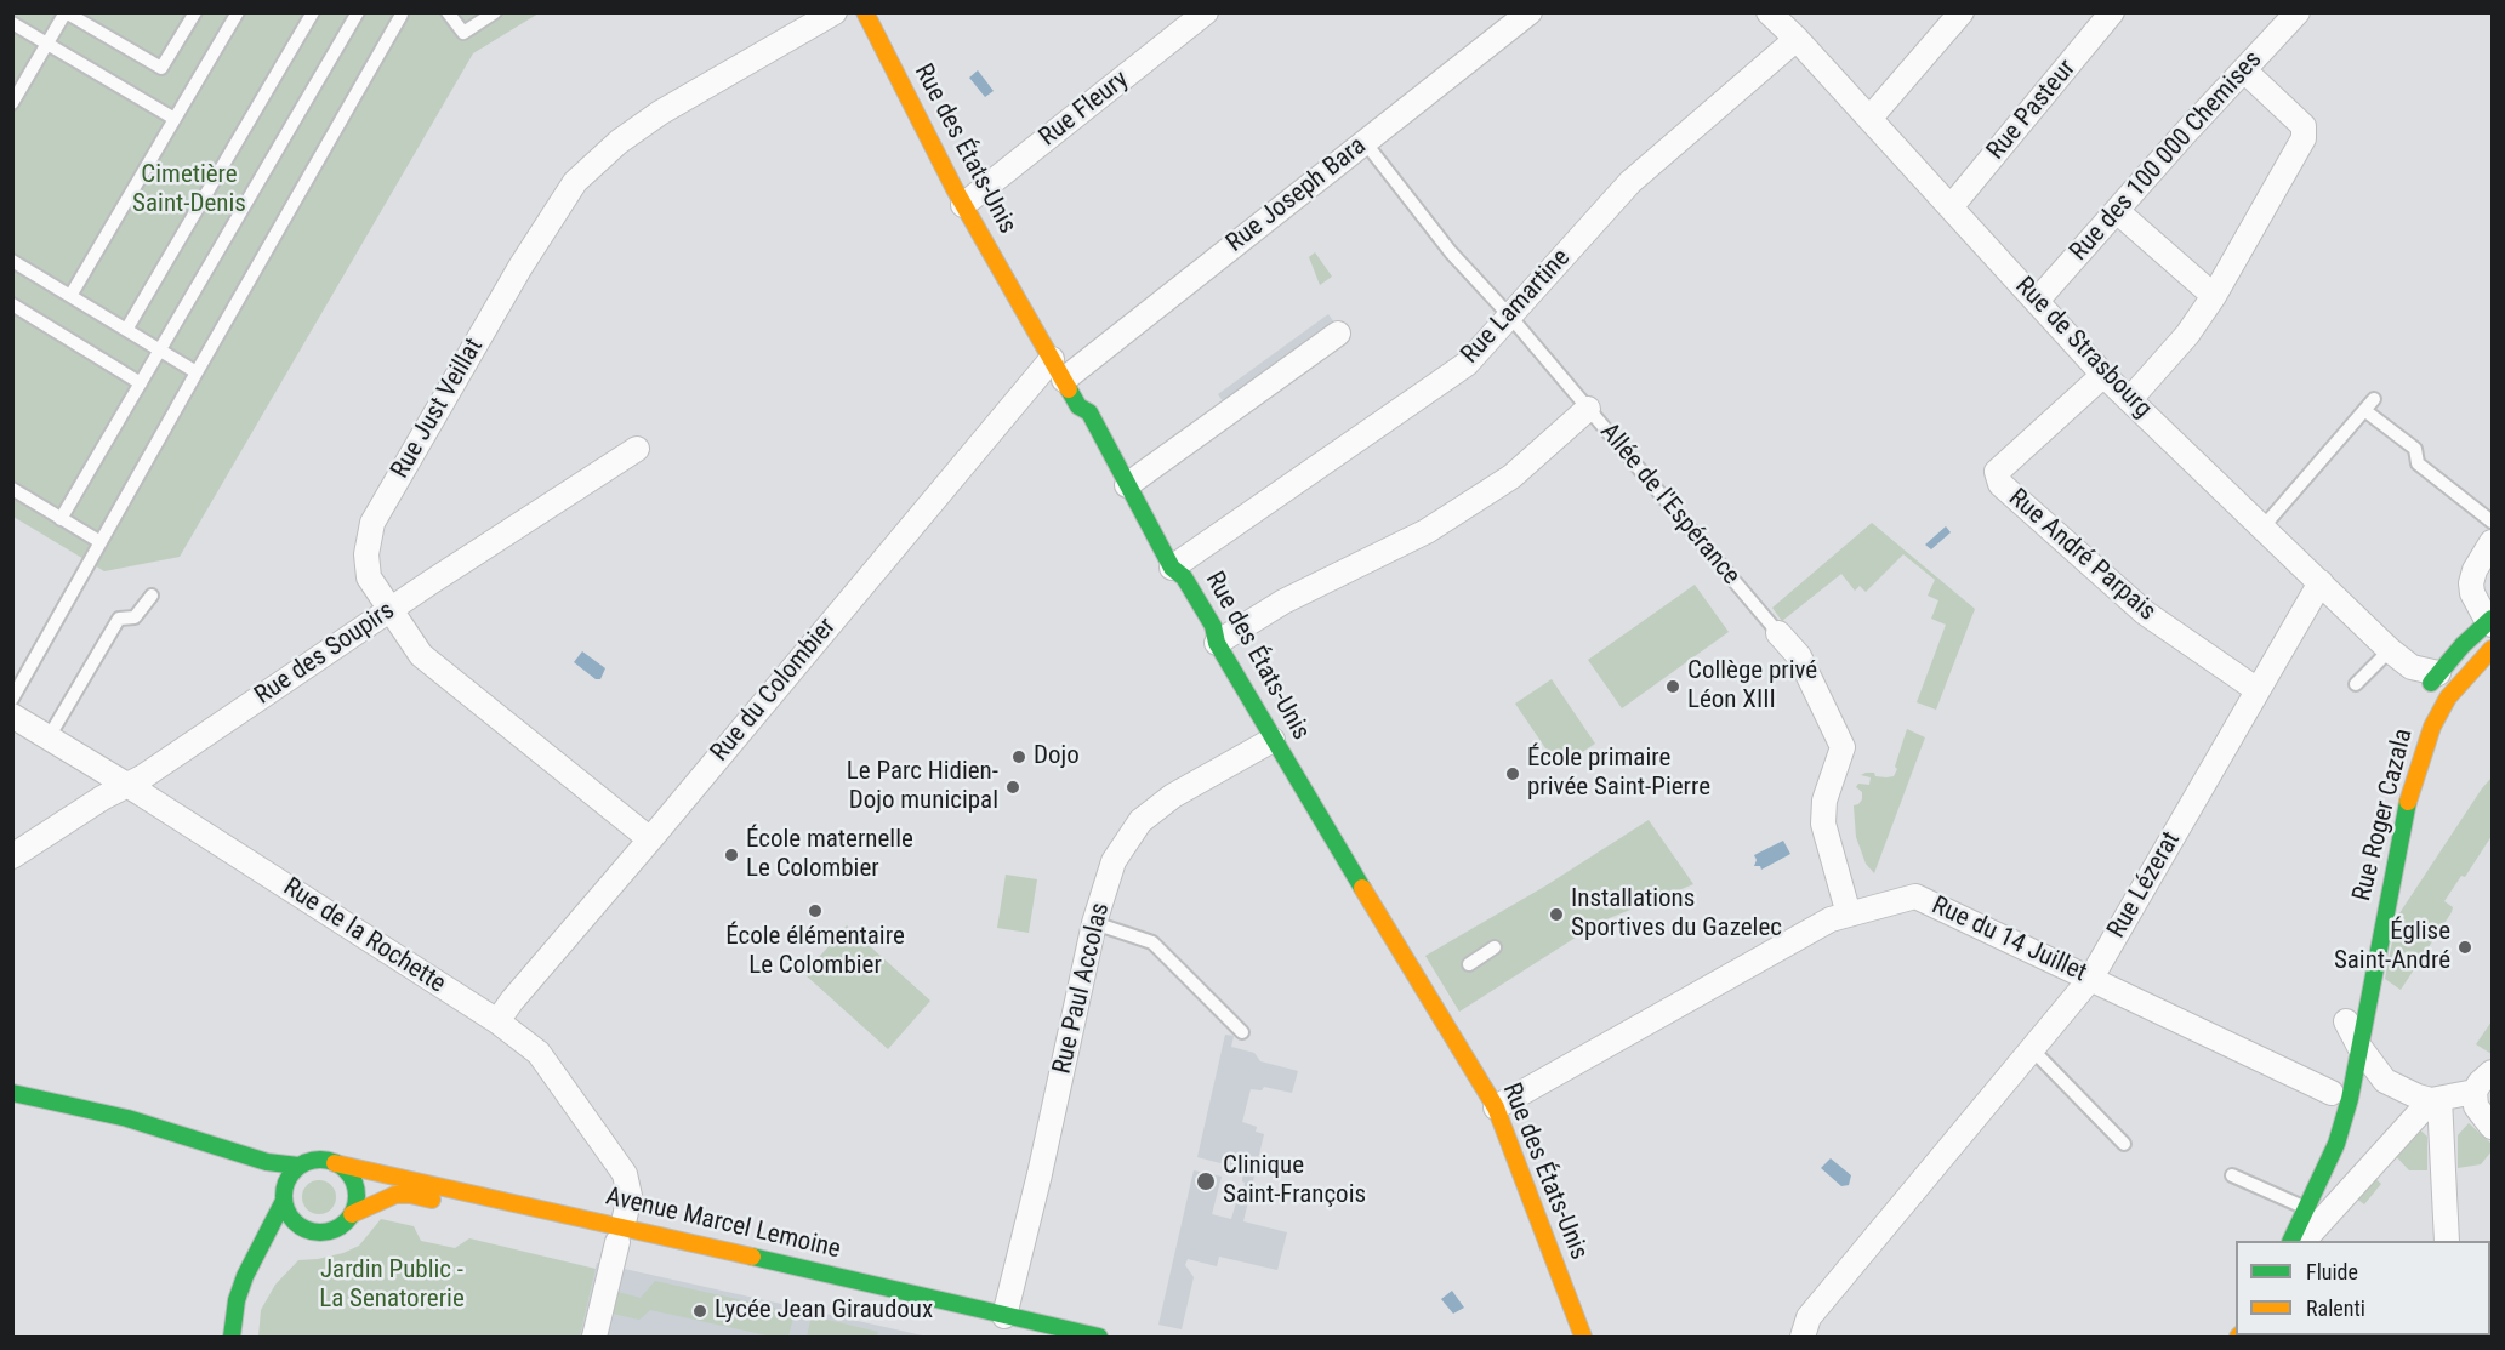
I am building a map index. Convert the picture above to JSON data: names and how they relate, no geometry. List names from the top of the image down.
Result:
{
  "streets": {
    "main road": ["Rue des États-Unis", "Rue Roger Cazala", "Avenue Marcel Lemoine"],
    "street": [
      "Rue Fleury",
      "Rue Pasteur",
      "Rue des 100 000 Chemises",
      "Rue Joseph Bara",
      "Rue Lamartine",
      "Rue de Strasbourg",
      "Rue Just Veillat",
      "Allée de l'Espérance",
      "Rue André Parpais",
      "Rue des Soupirs",
      "Rue du Colombier",
      "Rue Lézerat",
      "Rue de la Rochette",
      "Rue du 14 Juillet",
      "Rue Paul Accolas"
    ]
  },
  "crossings": [
    ["Rue Fleury", "Rue des États-Unis"],
    ["Rue Pasteur", "Rue de Strasbourg"],
    ["Rue des États-Unis", "Rue Joseph Bara"],
    ["Rue des États-Unis", "Rue Lamartine"],
    ["Rue des États-Unis", "Rue du Colombier"],
    ["Rue des États-Unis", "Rue du 14 Juillet"],
    ["Rue des États-Unis", "Rue Paul Accolas"],
    ["Rue des 100 000 Chemises", "Rue de Strasbourg"],
    ["Rue Joseph Bara", "Allée de l'Espérance"],
    ["Rue Lamartine", "Rue de Strasbourg"],
    ["Rue Lamartine", "Allée de l'Espérance"],
    ["Rue de Strasbourg", "Rue André Parpais"],
    ["Rue de Strasbourg", "Rue Lézerat"],
    ["Rue Just Veillat", "Rue des Soupirs"],
    ["Rue Just Veillat", "Rue du Colombier"],
    ["Allée de l'Espérance", "Rue du 14 Juillet"],
    ["Rue André Parpais", "Rue Lézerat"],
    ["Rue des Soupirs", "Rue de la Rochette"],
    ["Rue du Colombier", "Rue de la Rochette"],
    ["Rue Roger Cazala", "Rue du 14 Juillet"],
    ["Rue Lézerat", "Rue du 14 Juillet"],
    ["Rue de la Rochette", "Avenue Marcel Lemoine"],
    ["Rue Paul Accolas", "Avenue Marcel Lemoine"]
  ],
  "parks": ["Cimetière Saint-Denis", "Jardin Public - La Senatorerie"],
  "places": [
    "Collège privé Léon XIII",
    "Dojo",
    "École primaire privée Saint-Pierre",
    "Le Parc Hidien- Dojo municipal",
    "École maternelle Le Colombier",
    "École élémentaire Le Colombier",
    "Installations Sportives du Gazelec",
    "Église Saint-André",
    "Clinique Saint-François",
    "Lycée Jean Giraudoux"
  ],
  "legend": ["Fluide", "Ralenti"]
}
